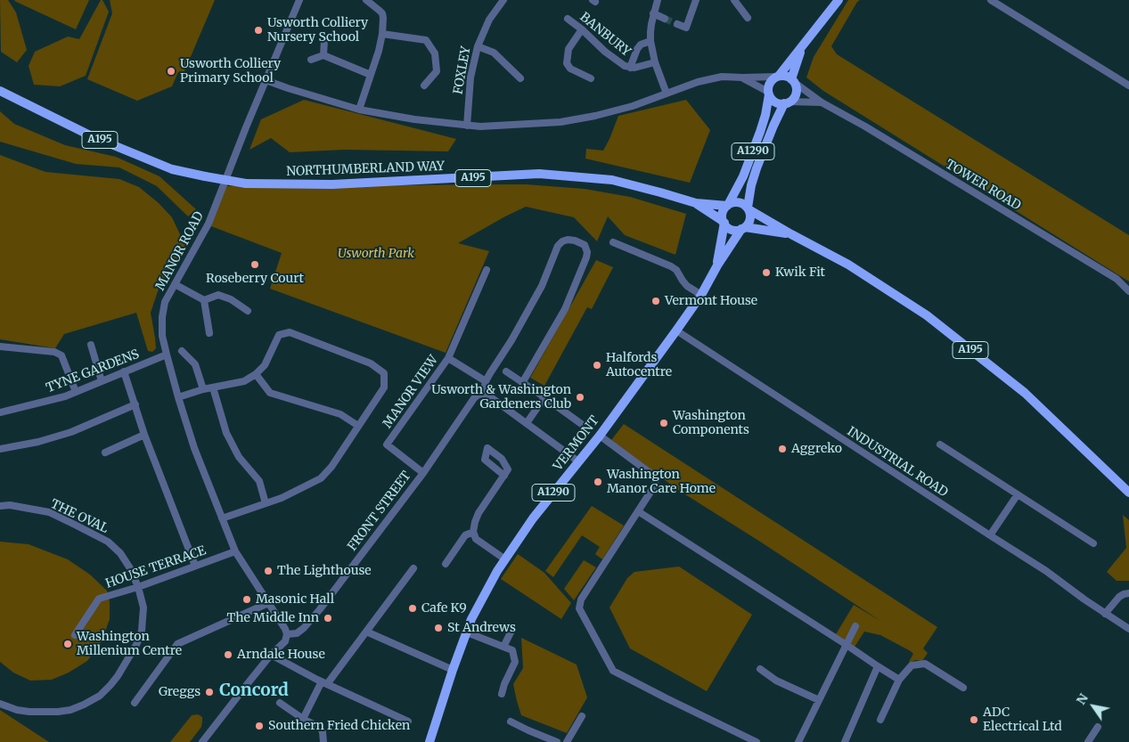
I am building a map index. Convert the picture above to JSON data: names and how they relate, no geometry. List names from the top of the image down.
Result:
{
  "streets": {
    "main road": [
      "A195",
      "A1290",
      "NORTHUMBERLAND WAY",
      "VERMONT"
    ],
    "street": [
      "BANBURY",
      "FOXLEY",
      "TOWER ROAD",
      "MANOR ROAD",
      "TYNE GARDENS",
      "MANOR VIEW",
      "INDUSTRIAL ROAD",
      "FRONT STREET",
      "THE OVAL",
      "HOUSE TERRACE"
    ]
  },
  "crossings": [
    ["A195", "A1290"],
    ["A195", "NORTHUMBERLAND WAY"],
    ["A195", "VERMONT"],
    ["A1290", "NORTHUMBERLAND WAY"],
    ["A1290", "TOWER ROAD"],
    ["A1290", "VERMONT"],
    ["NORTHUMBERLAND WAY", "VERMONT"],
    ["MANOR ROAD", "TYNE GARDENS"],
    ["MANOR ROAD", "FRONT STREET"],
    ["MANOR ROAD", "HOUSE TERRACE"],
    ["MANOR VIEW", "FRONT STREET"],
    ["VERMONT", "INDUSTRIAL ROAD"],
    ["THE OVAL", "HOUSE TERRACE"]
  ],
  "districts": ["Concord"],
  "parks": ["Usworth Park"],
  "places": [
    "Usworth Colliery Nursery School",
    "Usworth Colliery Primary School",
    "Roseberry Court",
    "Kwik Fit",
    "Vermont House",
    "Halfords Autocentre",
    "Usworth & Washington Gardeners Club",
    "Washington Components",
    "Aggreko",
    "Washington Manor Care Home",
    "The Lighthouse",
    "Masonic Hall",
    "Cafe K9",
    "The Middle Inn",
    "St Andrews",
    "Washington Millenium Centre",
    "Arndale House",
    "Greggs",
    "ADC Electrical Ltd",
    "Southern Fried Chicken"
  ],
  "north": "top left"
}
